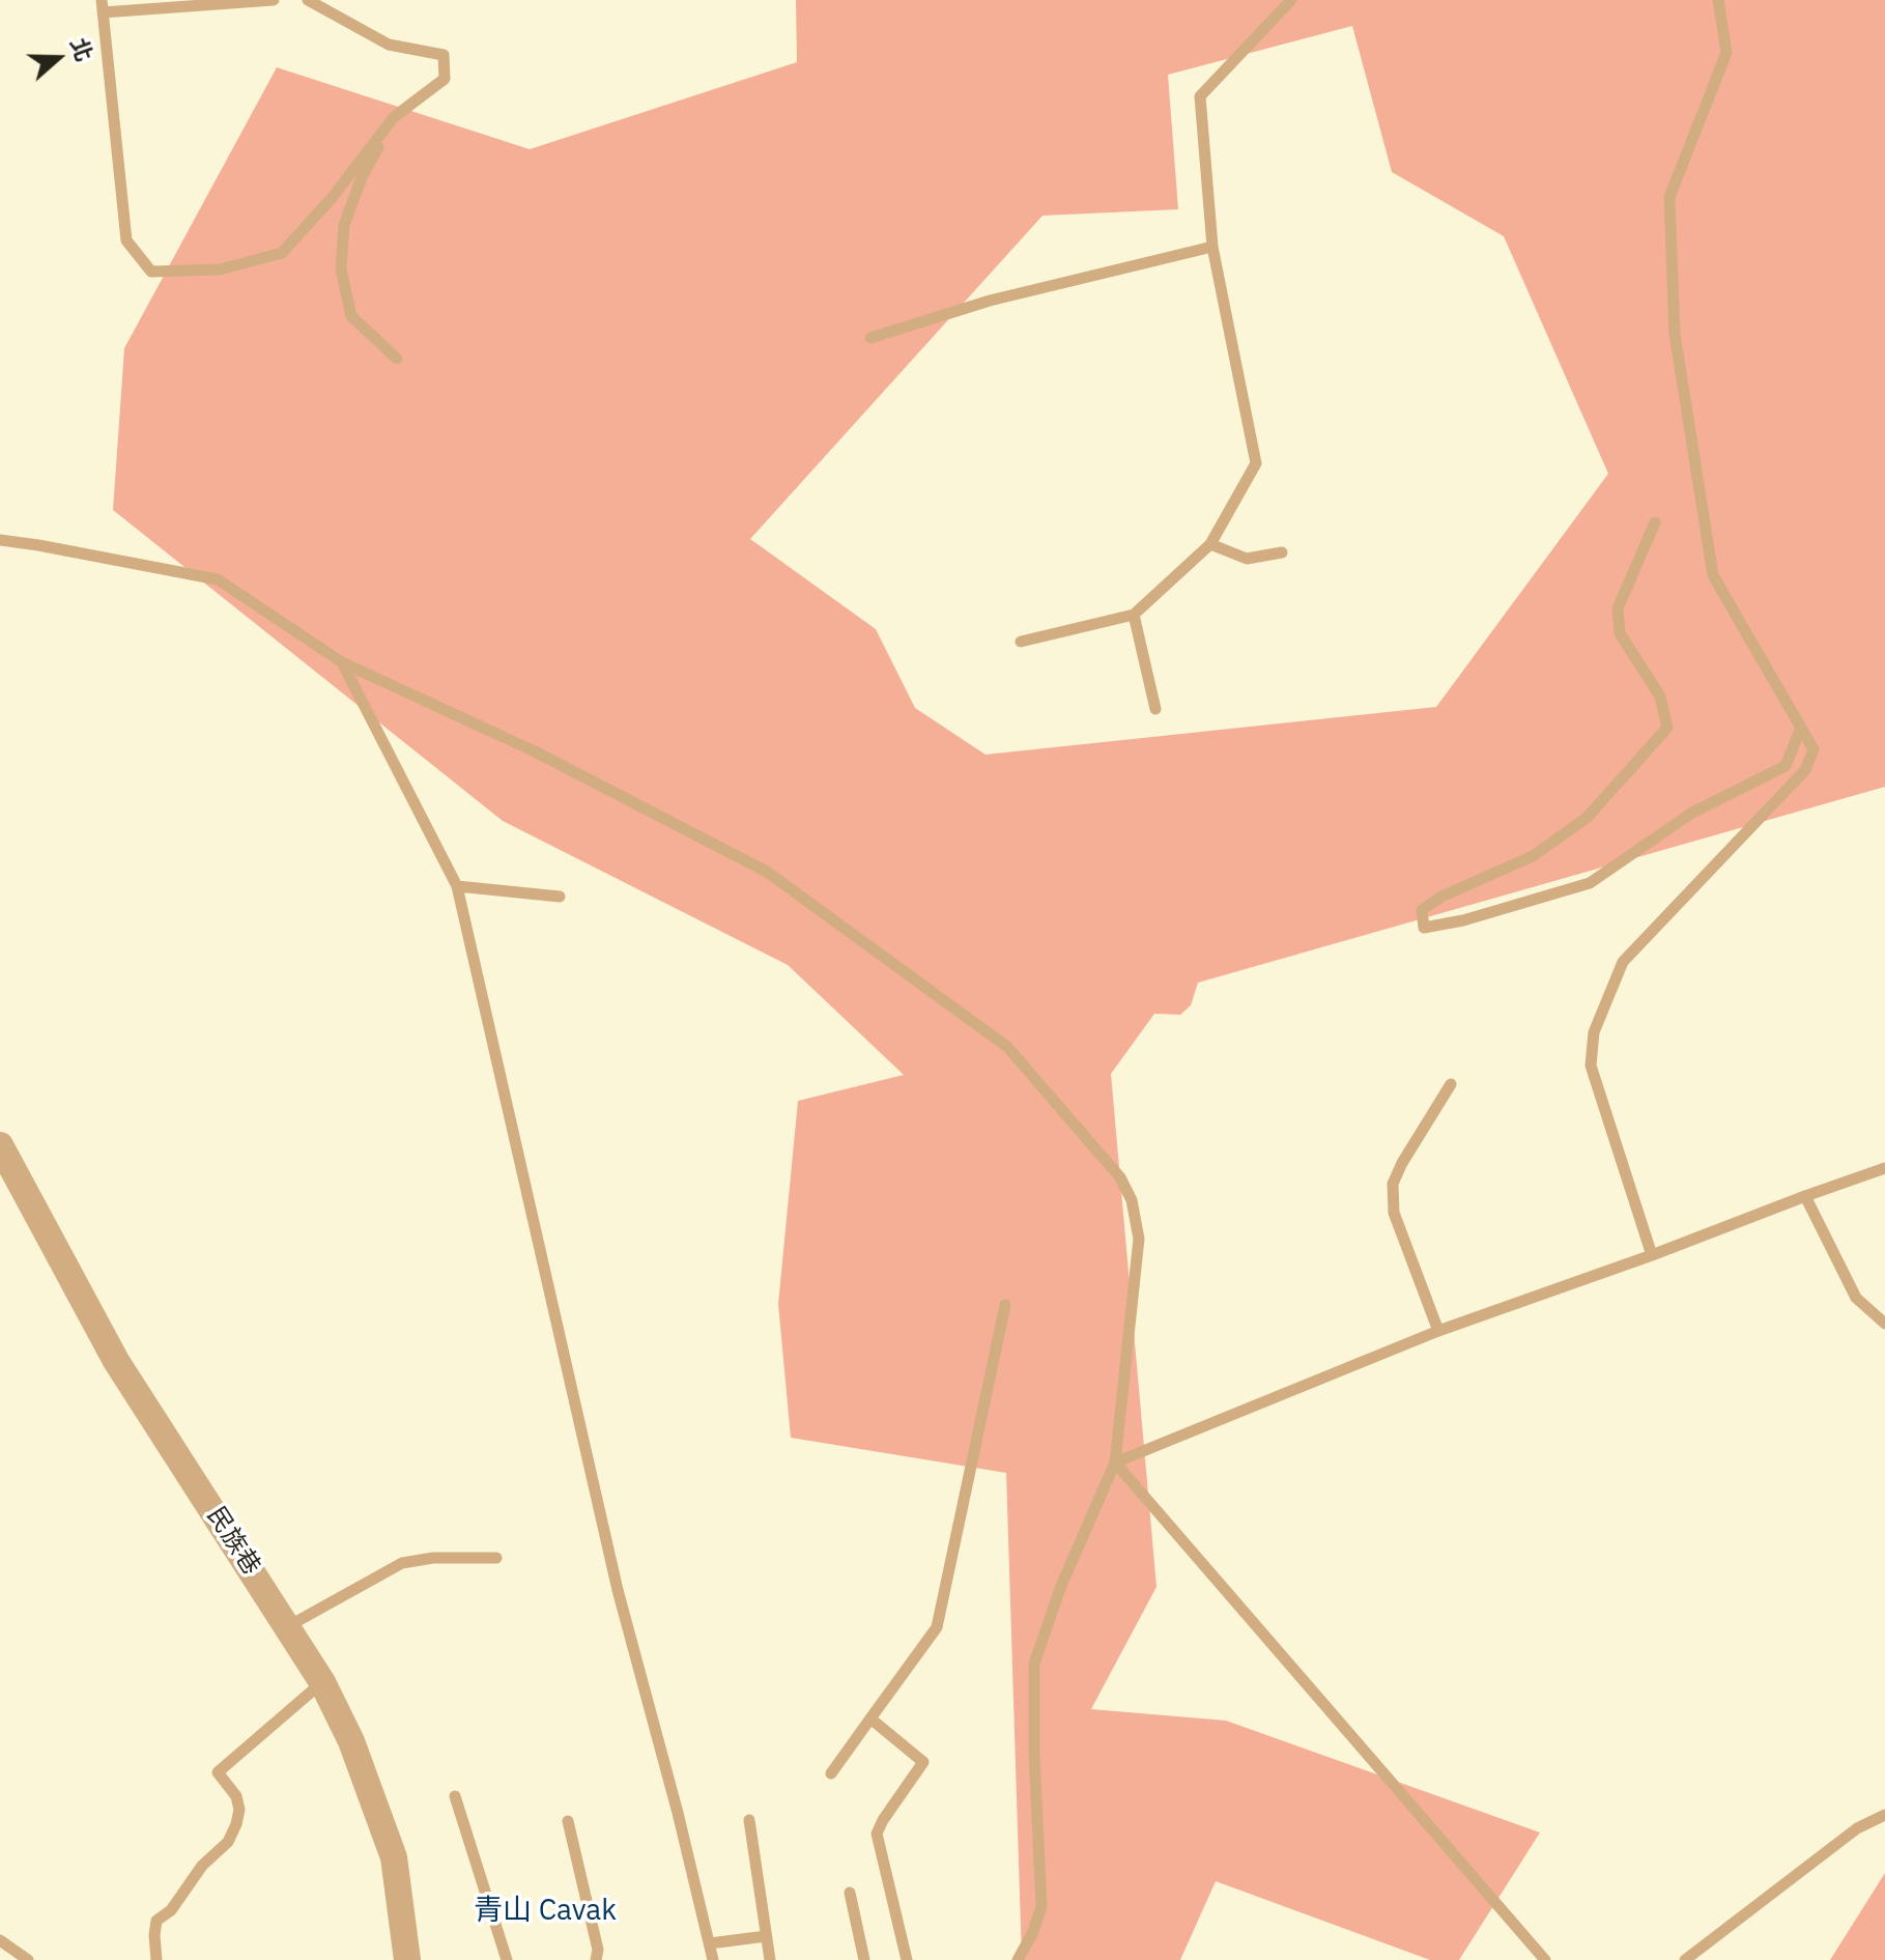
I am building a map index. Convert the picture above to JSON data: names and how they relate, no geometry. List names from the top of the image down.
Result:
{
  "streets": {
    "street": ["民族巷"]
  },
  "districts": ["青山 Cavak"],
  "north": "right"
}
